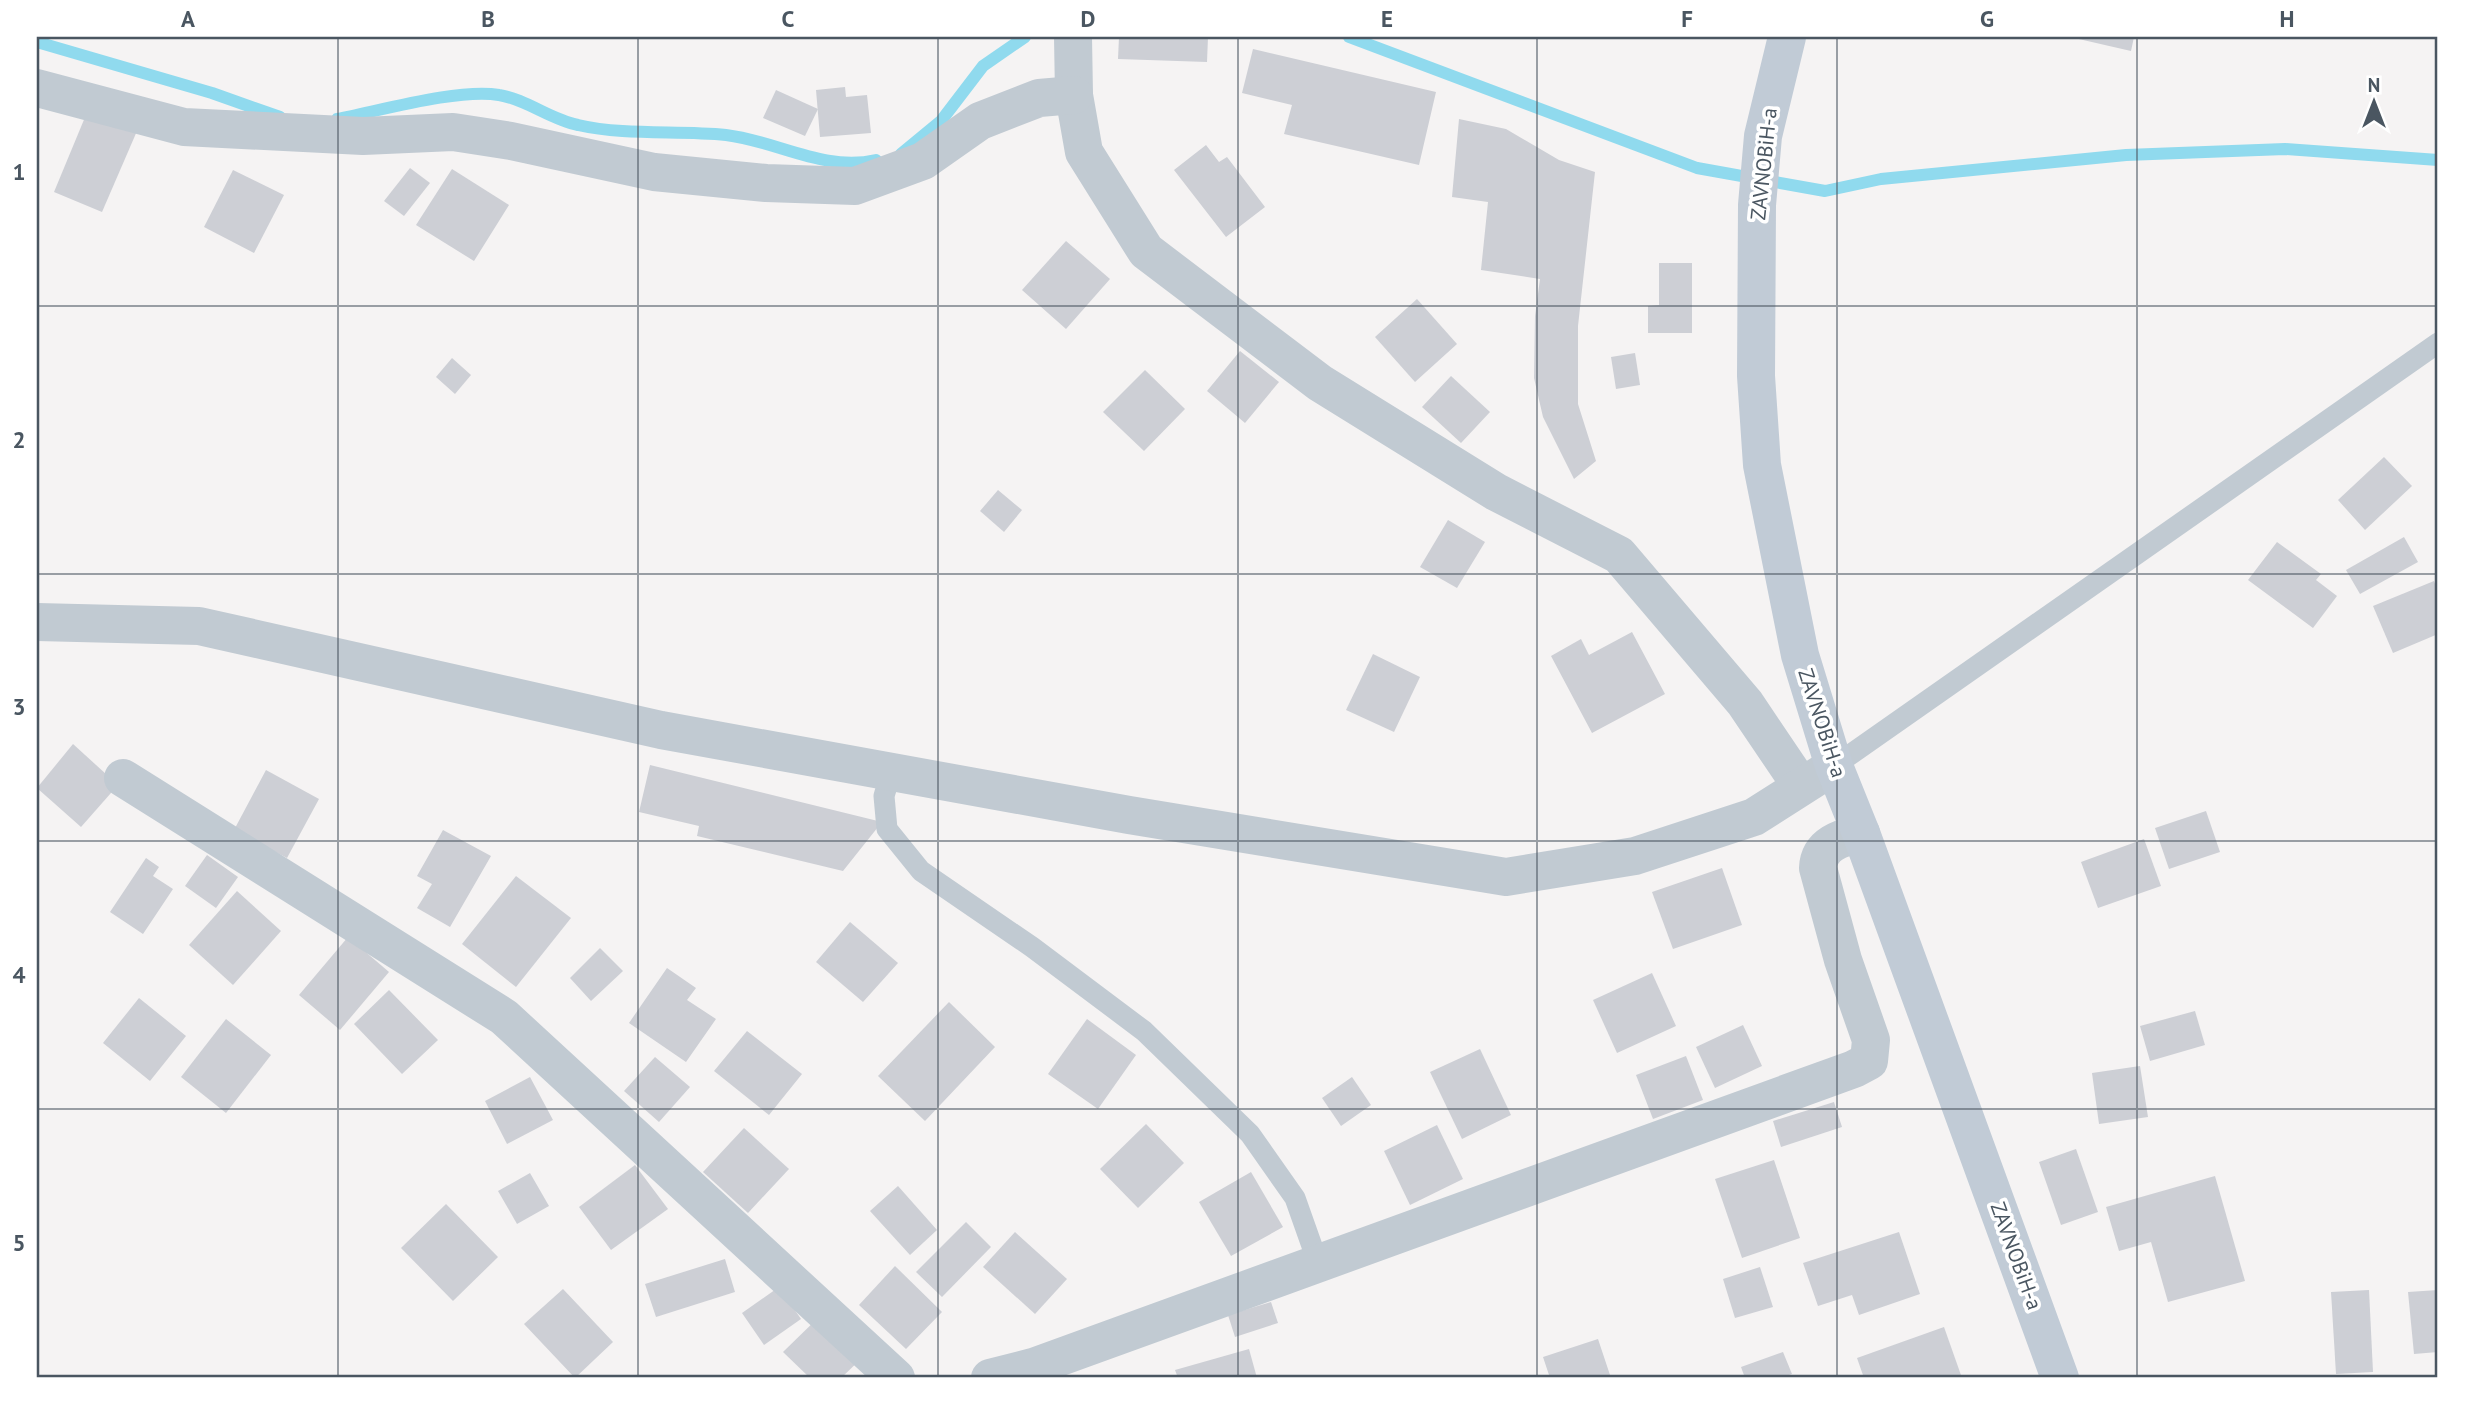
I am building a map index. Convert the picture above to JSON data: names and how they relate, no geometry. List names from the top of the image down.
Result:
{
  "streets": {
    "main road": ["ZAVNOBiH-a"]
  },
  "north": "top",
  "grid": {
    "columns": [
      "A",
      "B",
      "C",
      "D",
      "E",
      "F",
      "G",
      "H"
    ],
    "rows": [
      "1",
      "2",
      "3",
      "4",
      "5"
    ]
  }
}
